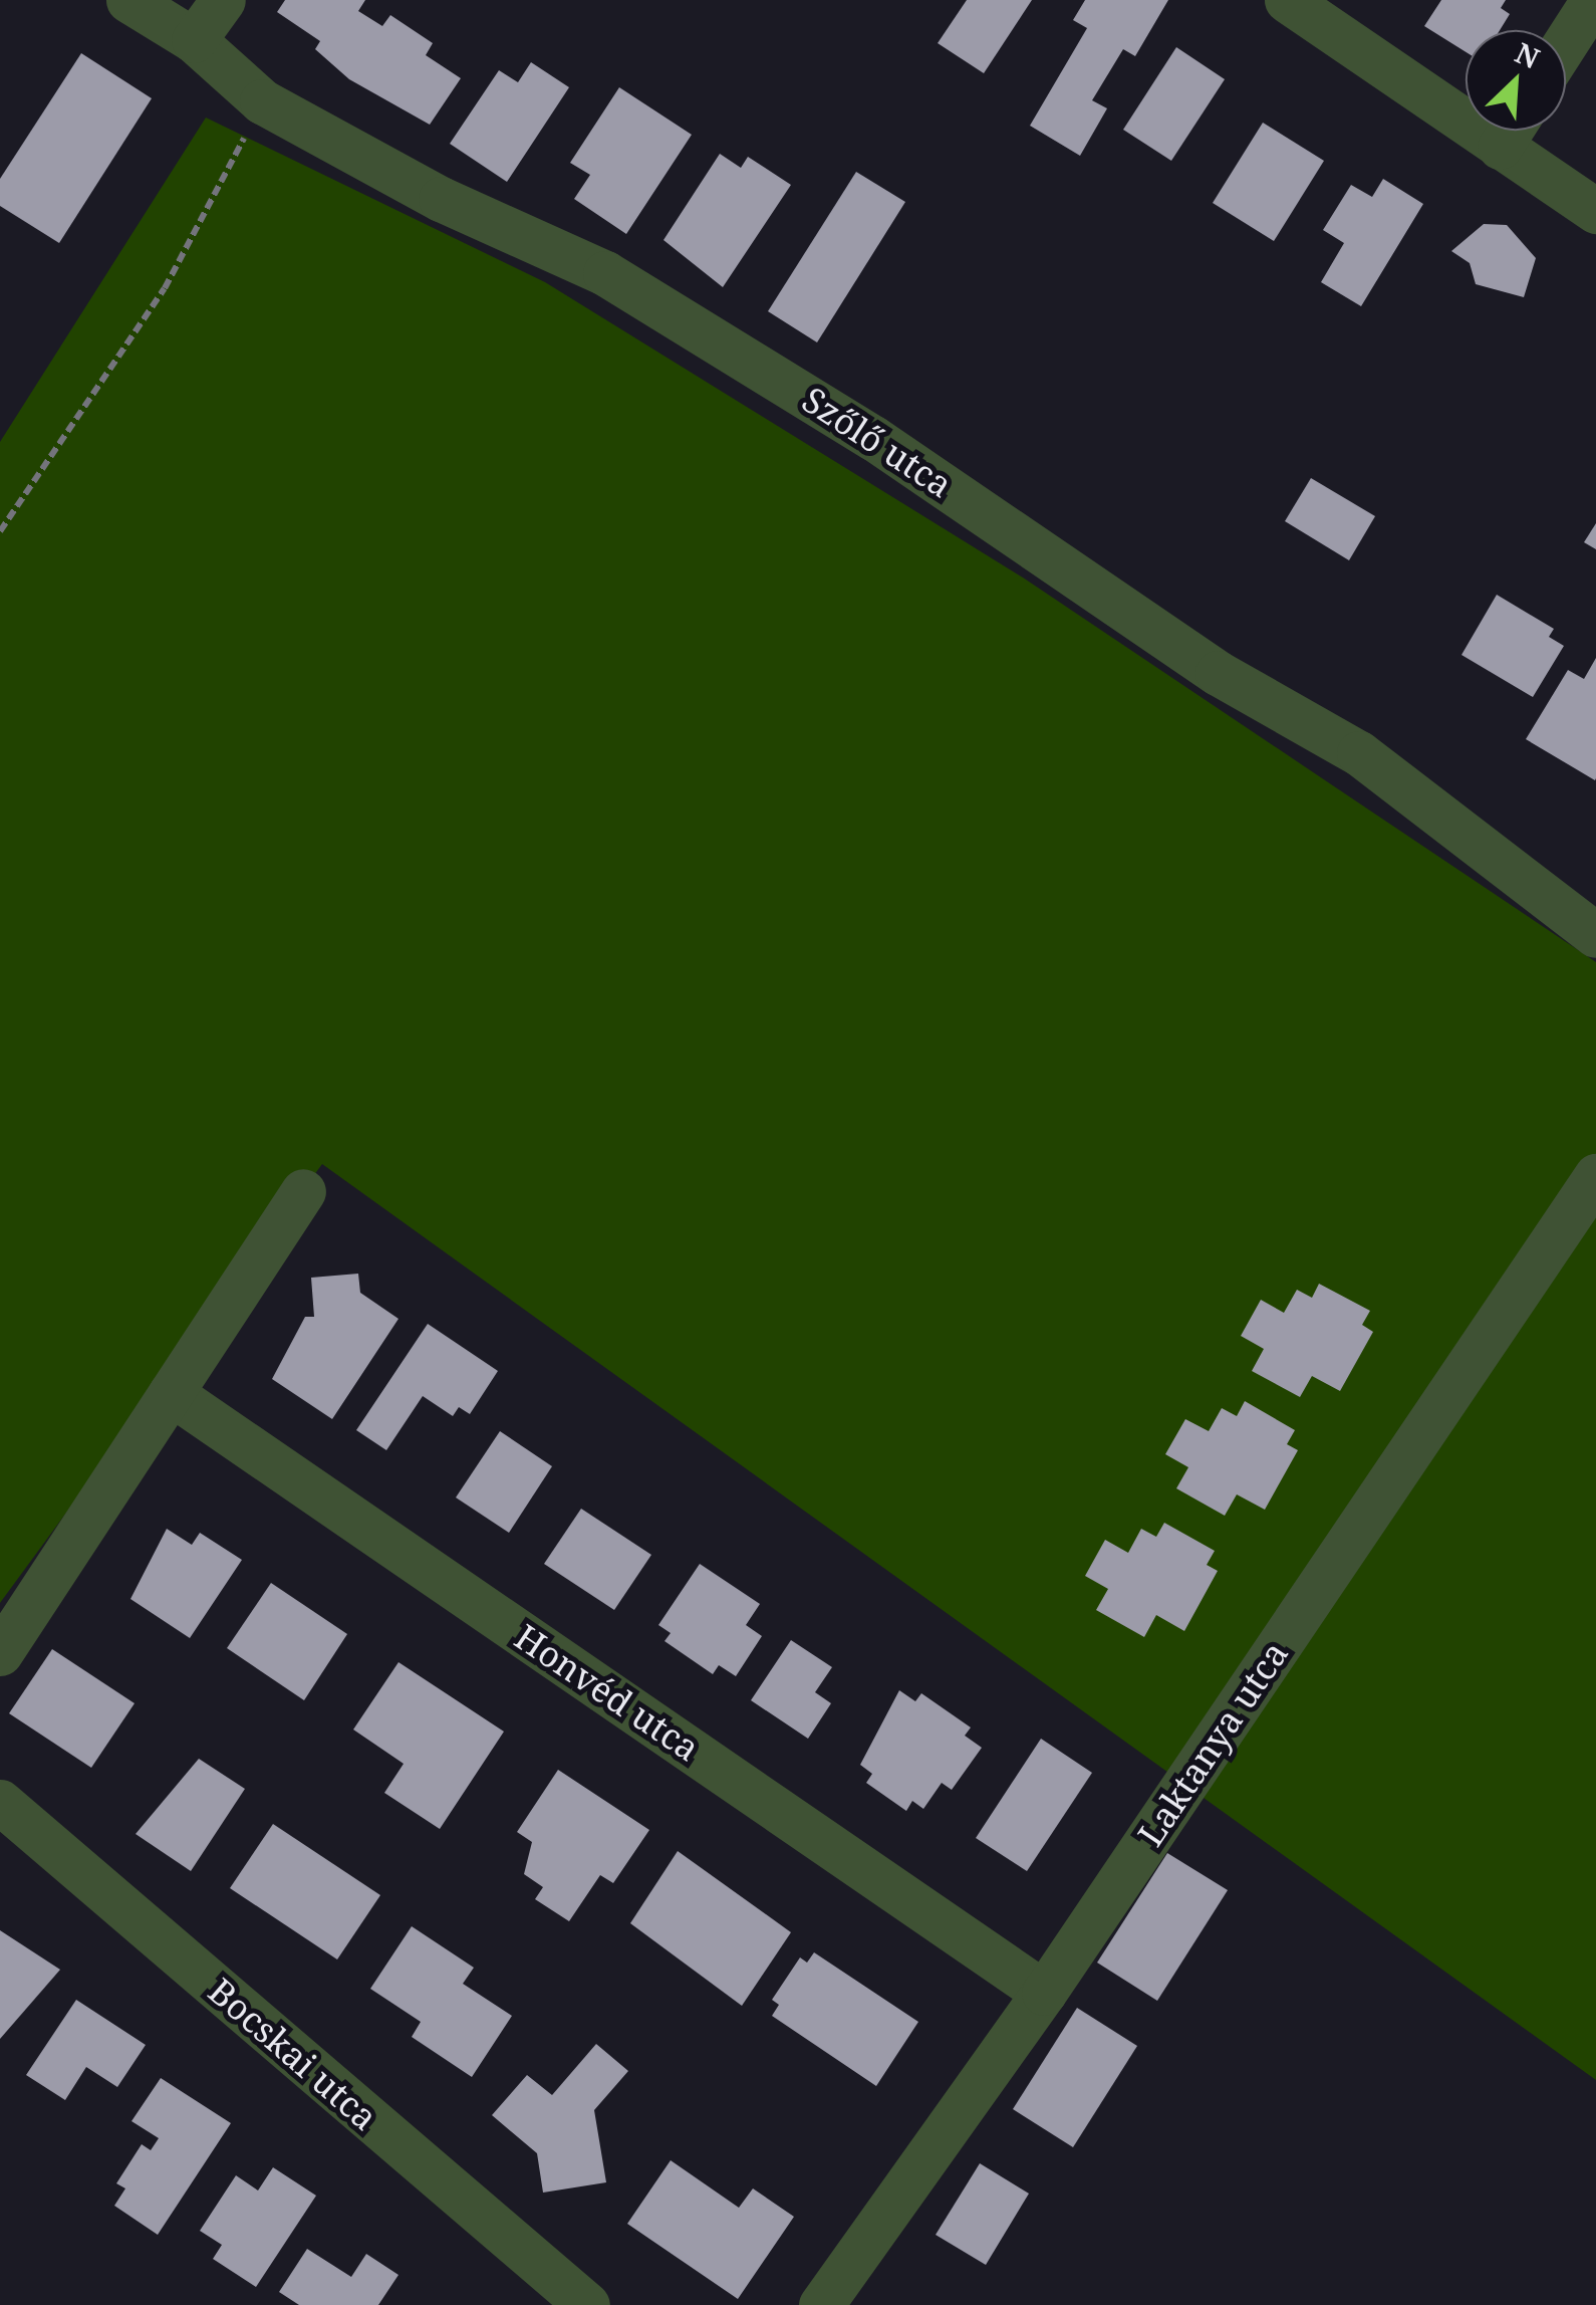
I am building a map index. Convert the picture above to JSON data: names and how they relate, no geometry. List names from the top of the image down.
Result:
{
  "streets": {
    "street": [
      "Szőlő utca",
      "Honvéd utca",
      "Laktanya utca",
      "Bocskai utca"
    ]
  },
  "crossings": [
    ["Honvéd utca", "Laktanya utca"]
  ],
  "north": "top right"
}
